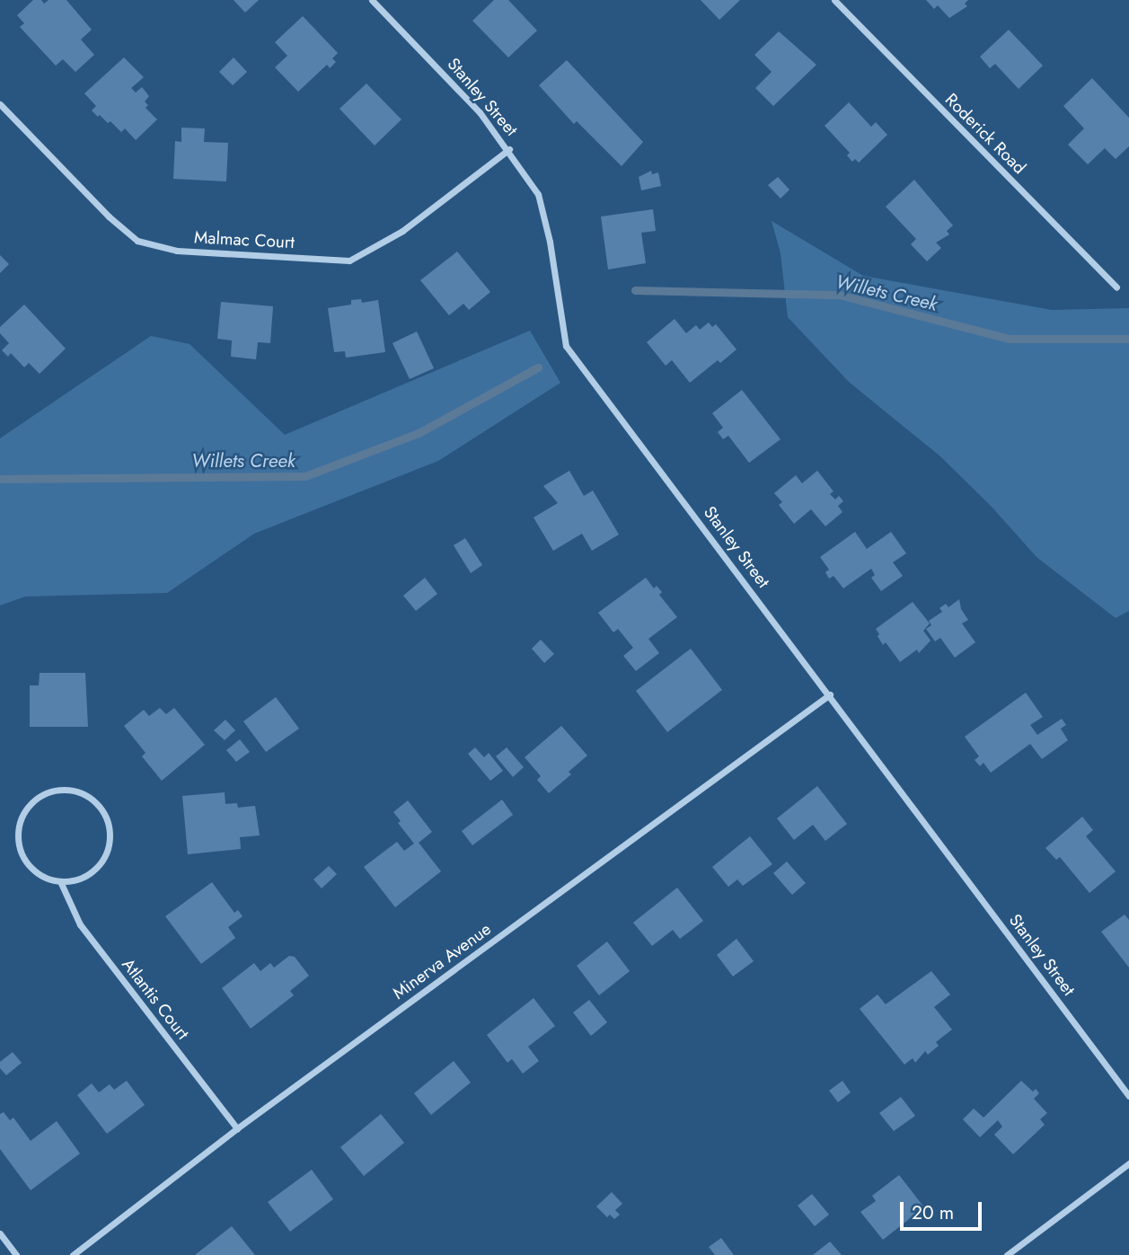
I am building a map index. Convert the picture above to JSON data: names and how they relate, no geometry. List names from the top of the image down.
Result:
{
  "streets": {
    "street": [
      "Stanley Street",
      "Roderick Road",
      "Malmac Court",
      "Minerva Avenue",
      "Atlantis Court"
    ]
  },
  "crossings": [
    ["Stanley Street", "Malmac Court"],
    ["Stanley Street", "Minerva Avenue"],
    ["Minerva Avenue", "Atlantis Court"]
  ],
  "water": ["Willets Creek"],
  "scale_bar": "20 m"
}
